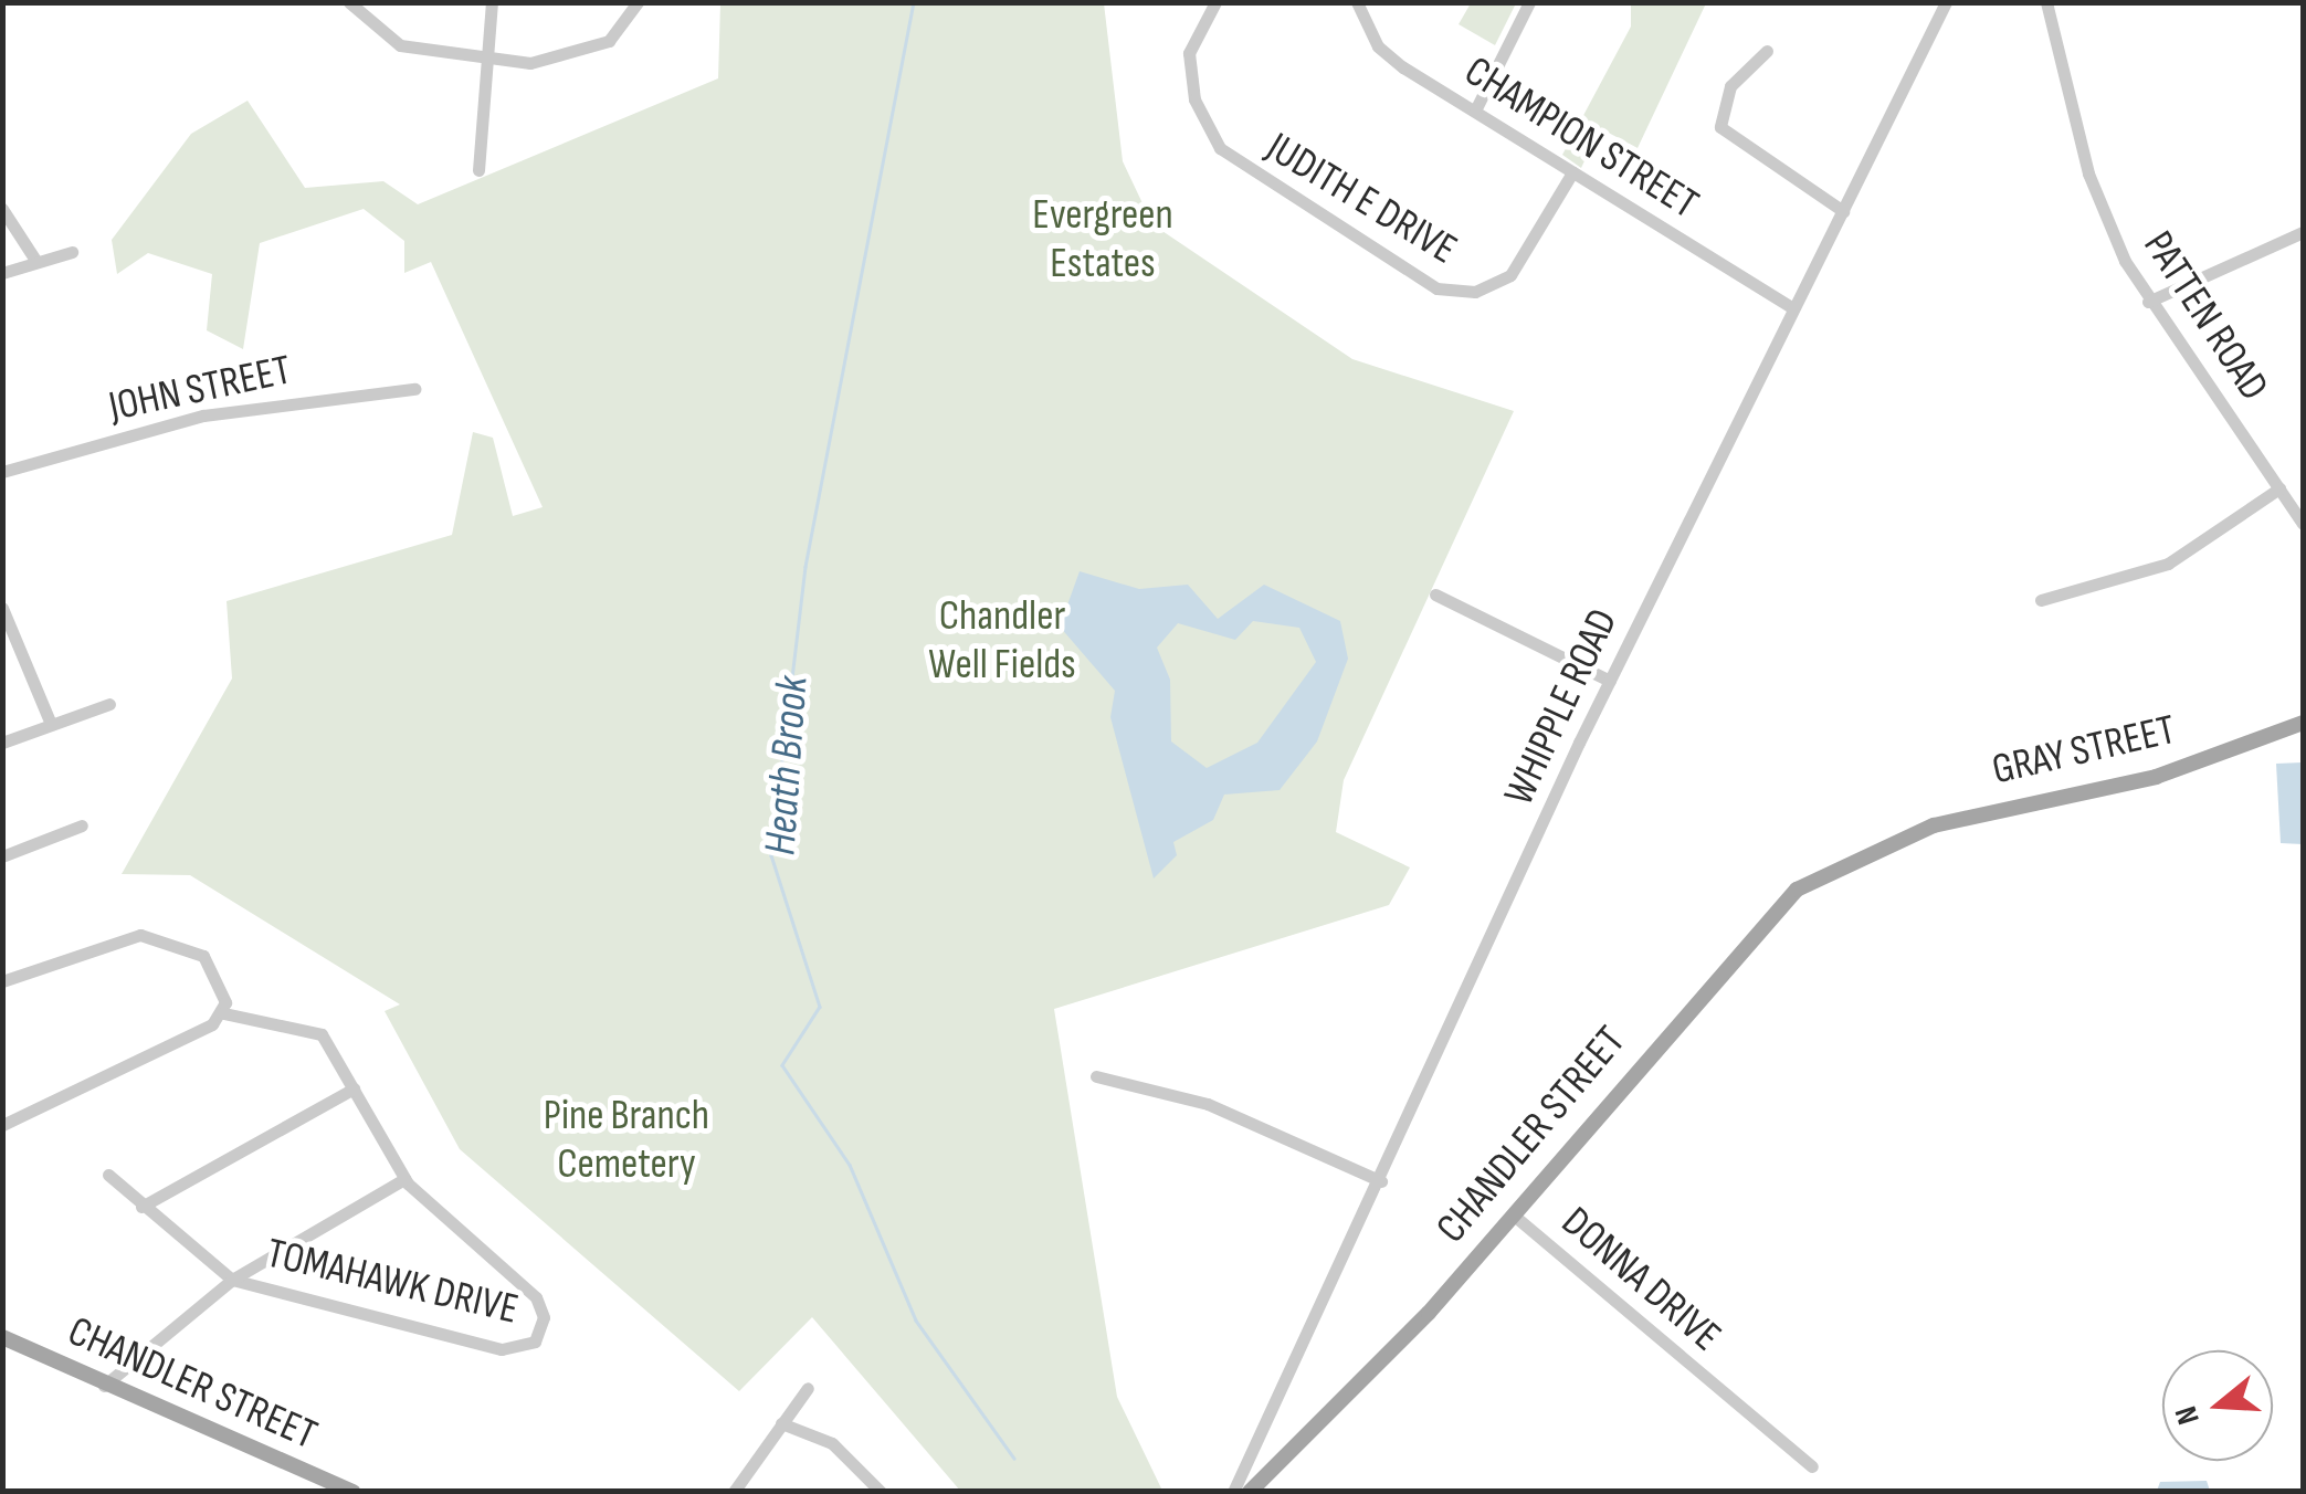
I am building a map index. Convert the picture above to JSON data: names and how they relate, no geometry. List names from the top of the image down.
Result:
{
  "streets": {
    "main road": ["GRAY STREET", "CHANDLER STREET"],
    "street": [
      "CHAMPION STREET",
      "JUDITH E DRIVE",
      "PATTEN ROAD",
      "JOHN STREET",
      "WHIPPLE ROAD",
      "DONNA DRIVE",
      "TOMAHAWK DRIVE"
    ]
  },
  "crossings": [
    ["CHAMPION STREET", "JUDITH E DRIVE"],
    ["CHAMPION STREET", "WHIPPLE ROAD"],
    ["GRAY STREET", "CHANDLER STREET"],
    ["CHANDLER STREET", "DONNA DRIVE"]
  ],
  "water": ["Heath Brook"],
  "parks": ["Evergreen Estates", "Chandler Well Fields", "Pine Branch Cemetery"],
  "north": "left"
}
